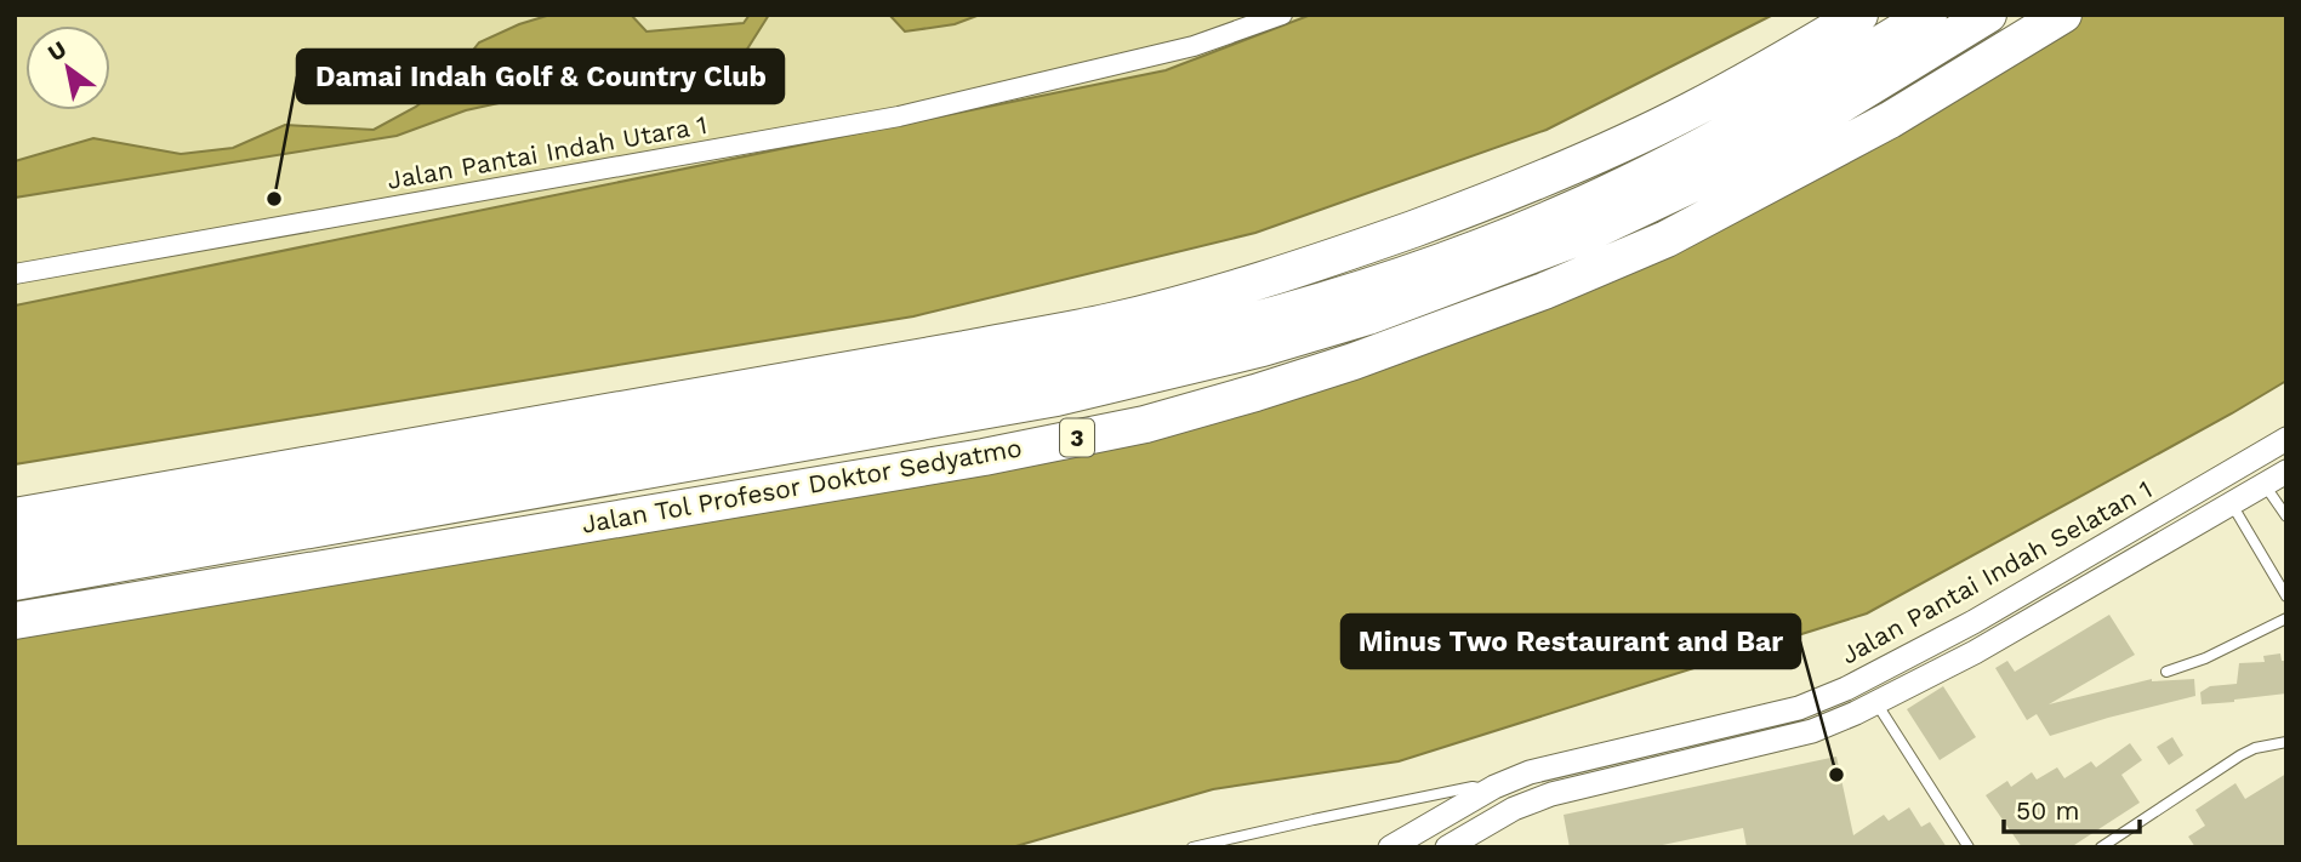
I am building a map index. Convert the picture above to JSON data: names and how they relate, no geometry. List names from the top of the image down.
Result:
{
  "streets": {
    "highway": ["3", "Jalan Tol Profesor Doktor Sedyatmo"],
    "street": ["Jalan Pantai Indah Utara 1", "Jalan Pantai Indah Selatan 1"]
  },
  "places": ["Damai Indah Golf & Country Club", "Minus Two Restaurant and Bar"],
  "scale_bar": "50 m",
  "north": "top left"
}
